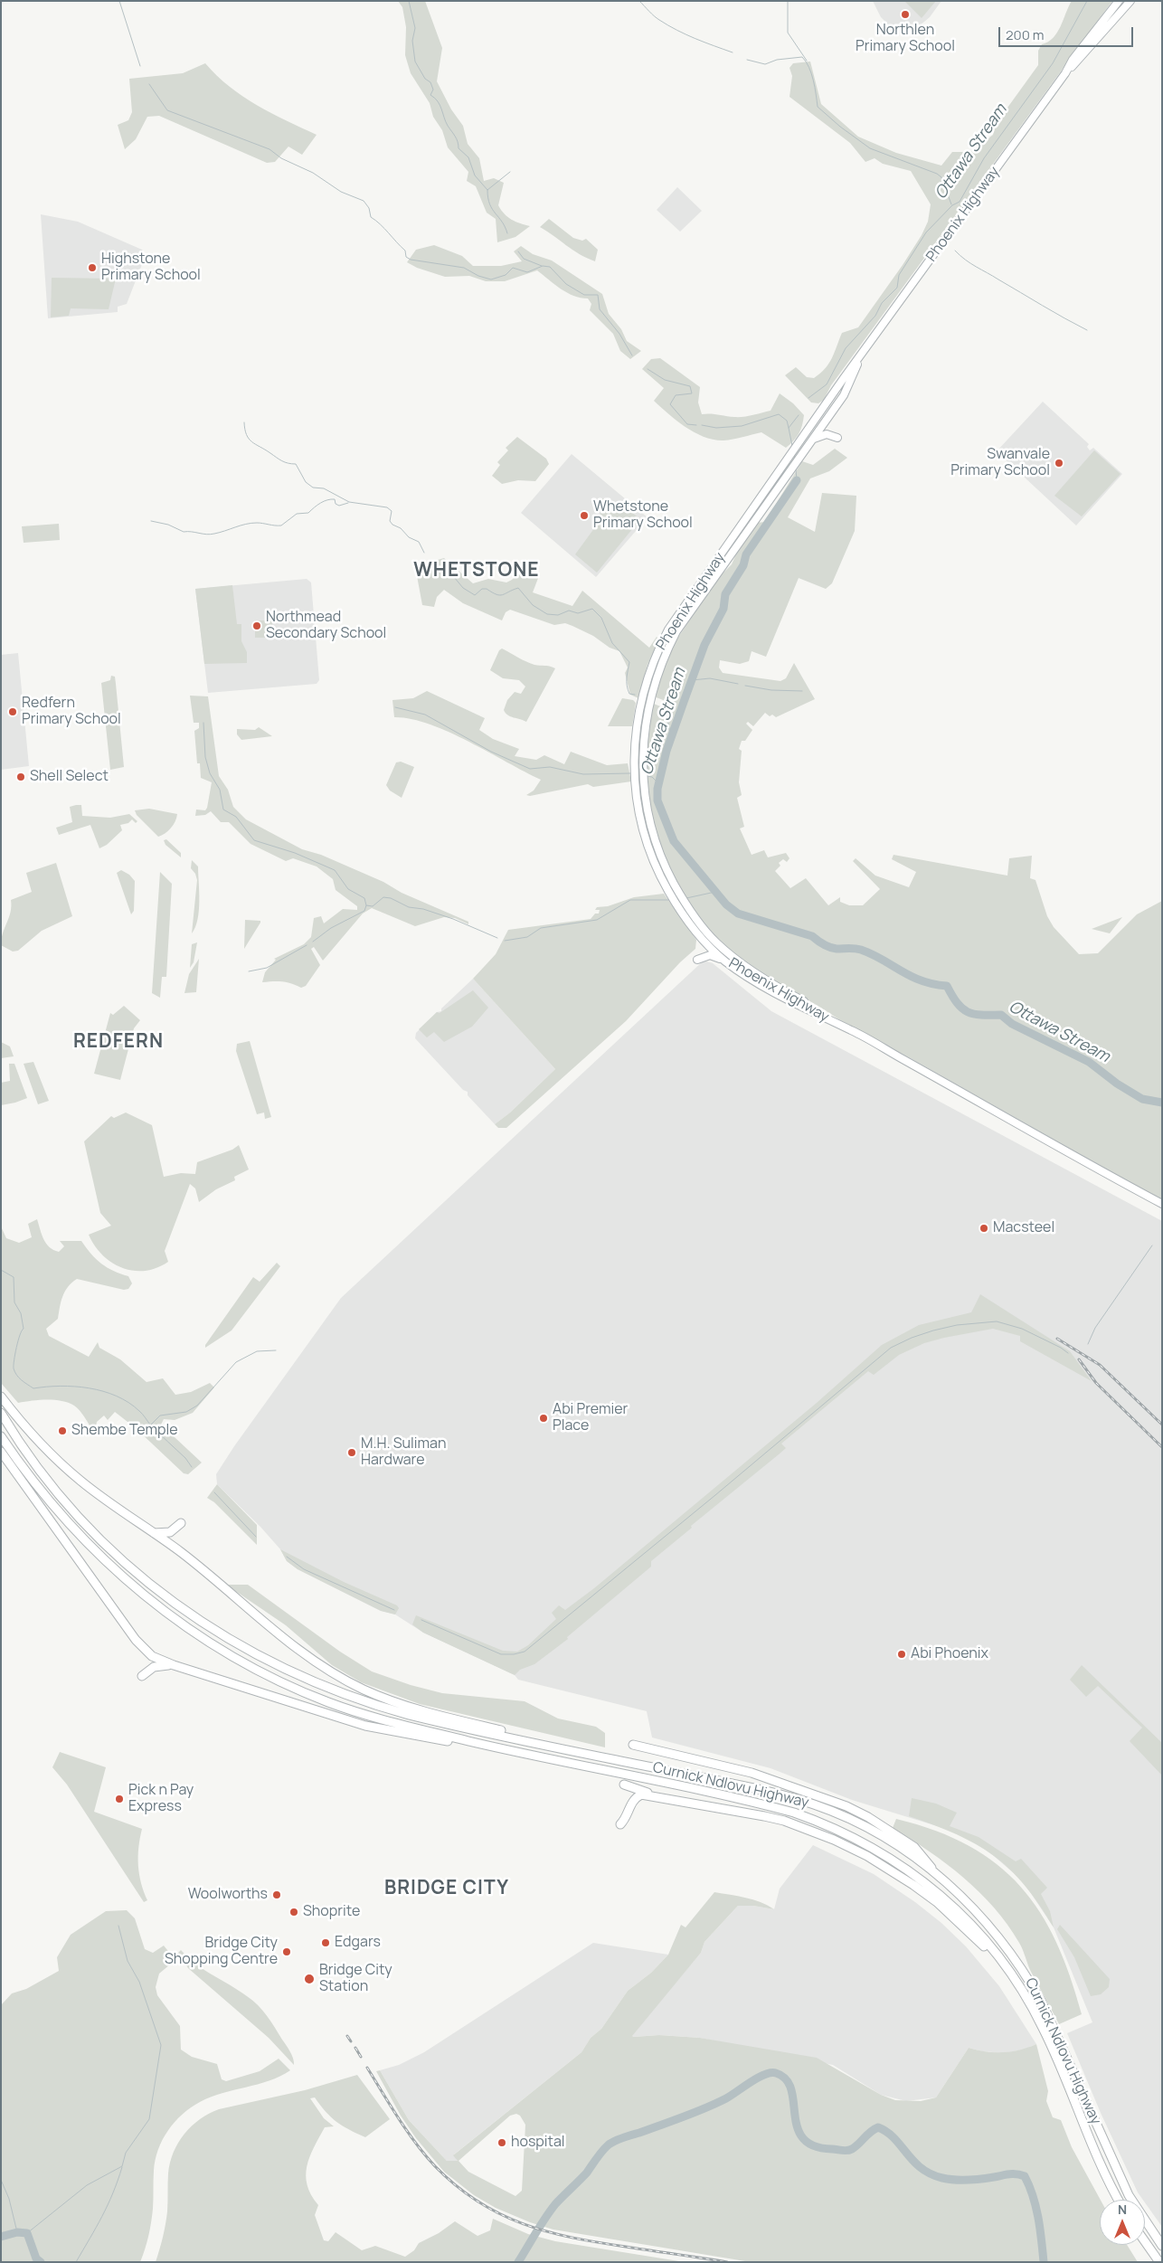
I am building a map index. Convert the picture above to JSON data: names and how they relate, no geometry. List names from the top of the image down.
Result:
{
  "streets": {
    "main road": ["Phoenix Highway", "Curnick Ndlovu Highway"]
  },
  "districts": ["WHETSTONE", "REDFERN", "BRIDGE CITY"],
  "water": ["Ottawa Stream"],
  "places": [
    "Northlen Primary School",
    "Highstone Primary School",
    "Swanvale Primary School",
    "Whetstone Primary School",
    "Northmead Secondary School",
    "Redfern Primary School",
    "Shell Select",
    "Macsteel",
    "Abi Premier Place",
    "Shembe Temple",
    "M.H. Suliman Hardware",
    "Abi Phoenix",
    "Pick n Pay Express",
    "Woolworths",
    "Shoprite",
    "Edgars",
    "Bridge City Shopping Centre",
    "Bridge City Station",
    "hospital"
  ],
  "scale_bar": "200 m",
  "north": "top"
}
